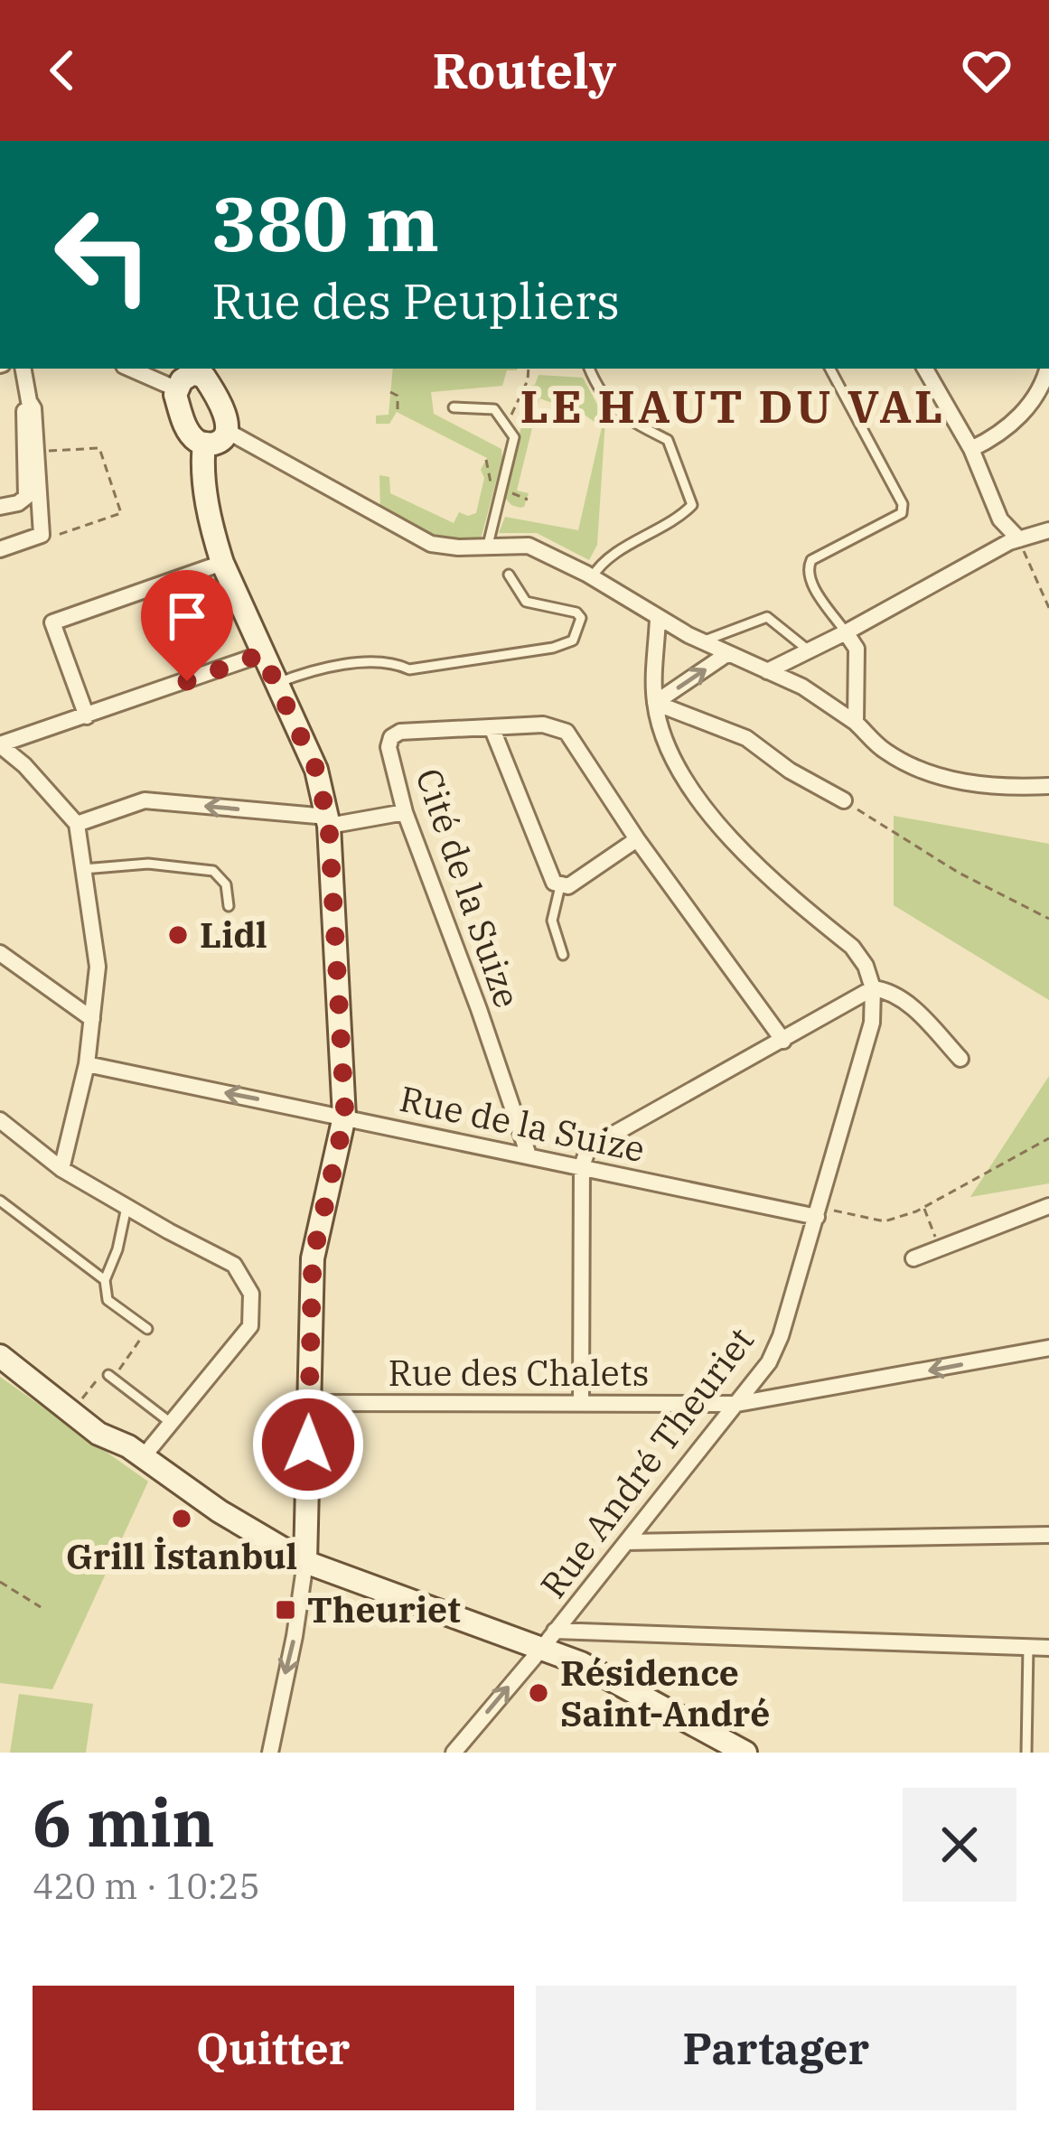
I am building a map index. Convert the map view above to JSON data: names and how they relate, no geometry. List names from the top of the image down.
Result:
{
  "streets": {
    "street": [
      "Cité de la Suize",
      "Rue de la Suize",
      "Rue des Chalets",
      "Rue André Theuriet"
    ]
  },
  "crossings": [
    ["Cité de la Suize", "Rue de la Suize"],
    ["Rue de la Suize", "Rue André Theuriet"],
    ["Rue des Chalets", "Rue André Theuriet"]
  ],
  "one_way": ["Rue de la Suize"],
  "districts": ["LE HAUT DU VAL"],
  "places": {
    "other": ["Lidl", "Grill İstanbul", "Résidence Saint-André"],
    "transit": ["Theuriet"]
  },
  "page": {
    "header": "Routely",
    "turn": ["380 m", "Rue des Peupliers"],
    "heading": ["6 min", "420 m · 10:25"],
    "buttons": ["Quitter", "Partager"]
  }
}
